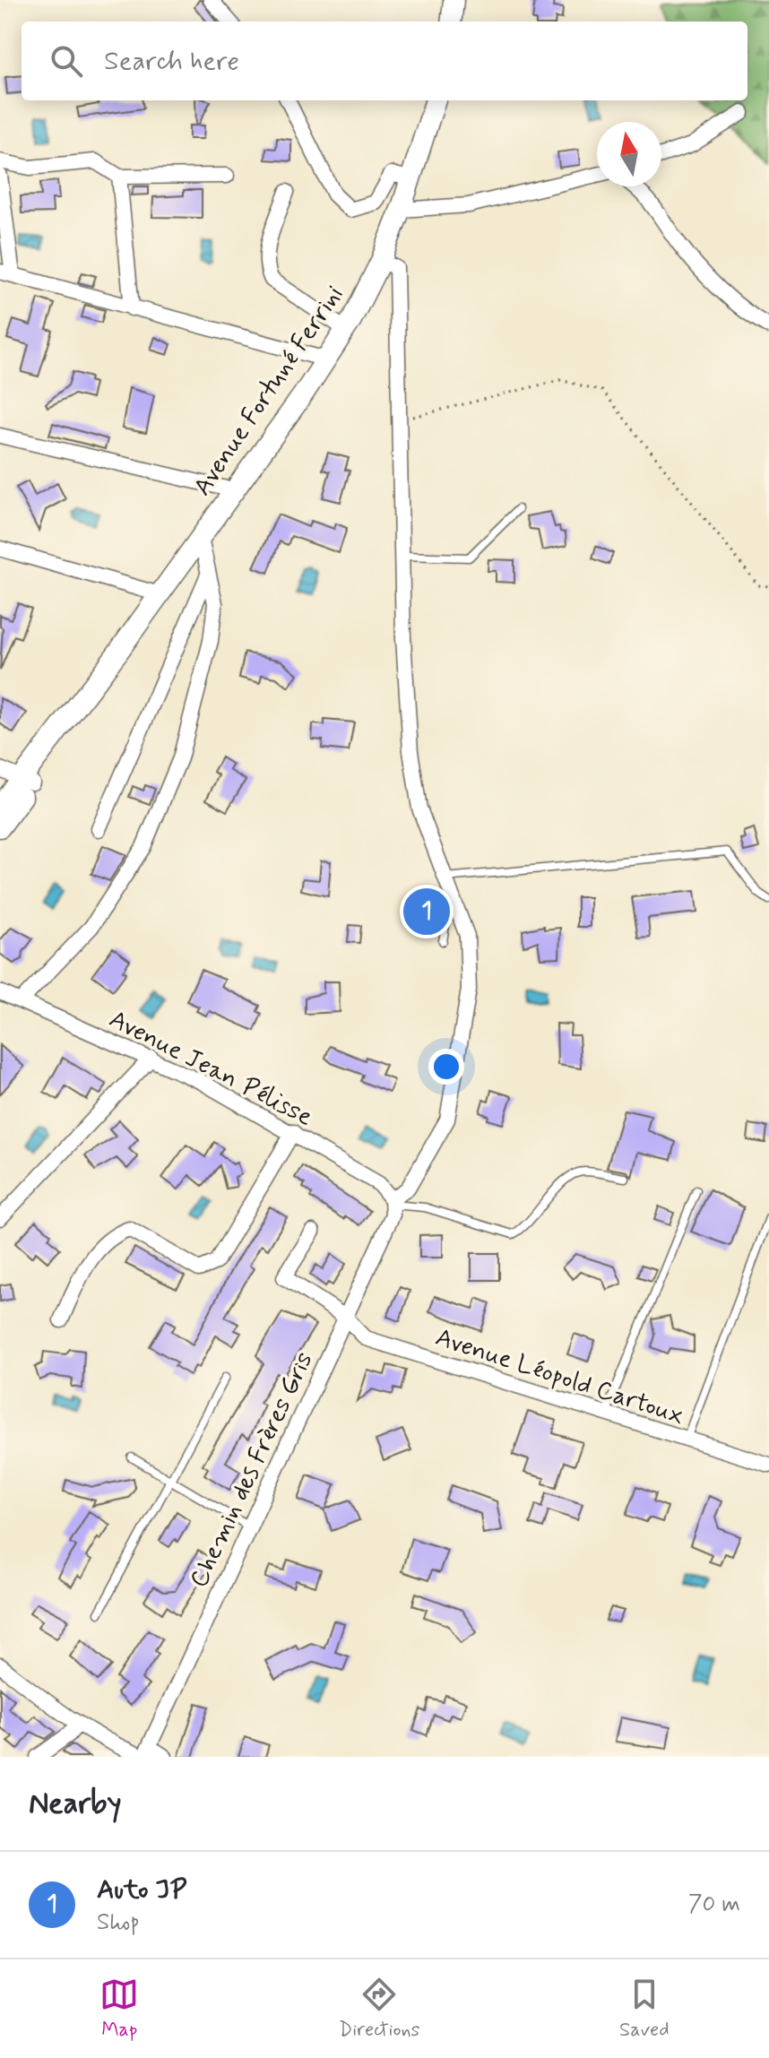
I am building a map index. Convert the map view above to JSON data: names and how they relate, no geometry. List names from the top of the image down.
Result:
{
  "streets": {
    "main road": ["Avenue Fortuné Ferrini"],
    "street": ["Avenue Jean Pélisse", "Avenue Léopold Cartoux", "Chemin des Frères Gris"]
  },
  "crossings": [
    ["Avenue Jean Pélisse", "Chemin des Frères Gris"],
    ["Avenue Léopold Cartoux", "Chemin des Frères Gris"]
  ],
  "north": "top",
  "page": {
    "search": "Search here",
    "pins": "1",
    "heading": "Nearby",
    "list": [
      {
        "mark": "1",
        "name": "Auto JP",
        "note": "Shop",
        "value": "70 m"
      }
    ],
    "nav": ["Map", "Directions", "Saved"]
  }
}
